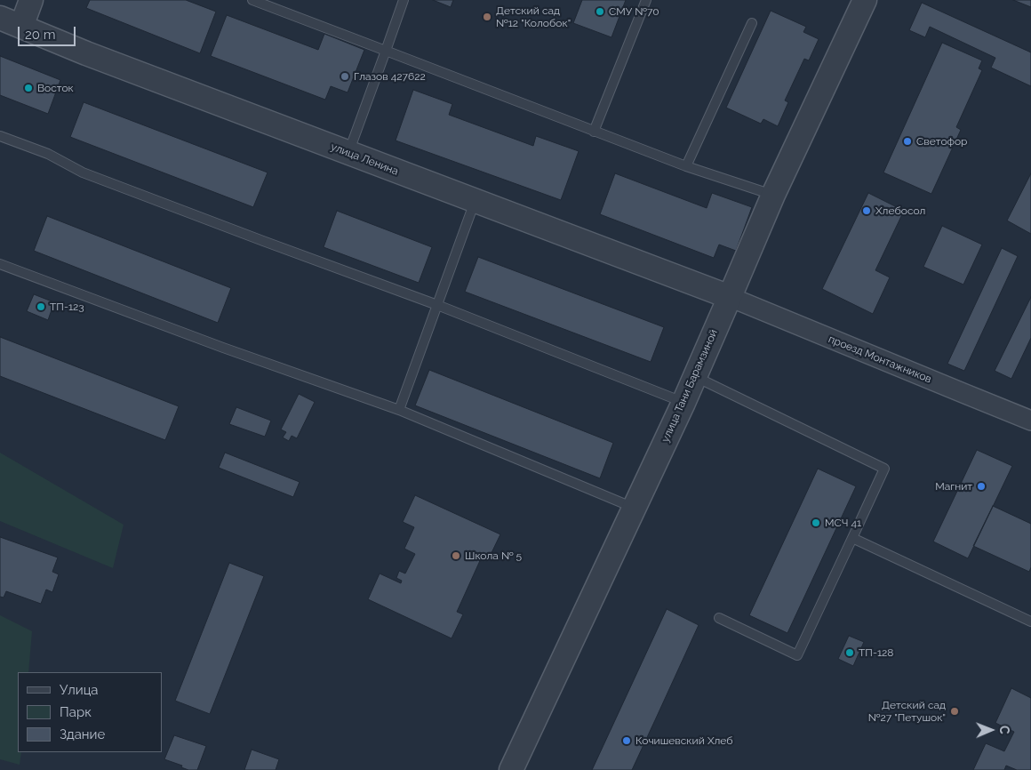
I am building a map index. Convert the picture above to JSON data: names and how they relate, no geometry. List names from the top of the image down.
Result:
{
  "streets": {
    "street": ["улица Ленина", "проезд Монтажников", "улица Тани Барамзиной"]
  },
  "crossings": [
    ["улица Ленина", "проезд Монтажников"],
    ["улица Ленина", "улица Тани Барамзиной"],
    ["проезд Монтажников", "улица Тани Барамзиной"]
  ],
  "places": [
    "СМУ №70",
    "Детский сад №12 \"Колобок\"",
    "Глазов 427622",
    "Восток",
    "Светофор",
    "Хлебосол",
    "ТП-123",
    "Магнит",
    "МСЧ 41",
    "Школа № 5",
    "ТП-128",
    "Детский сад №27 \"Петушок\"",
    "Кочишевский Хлеб"
  ],
  "legend": ["Улица", "Парк", "Здание"],
  "scale_bar": "20 m",
  "north": "right"
}
